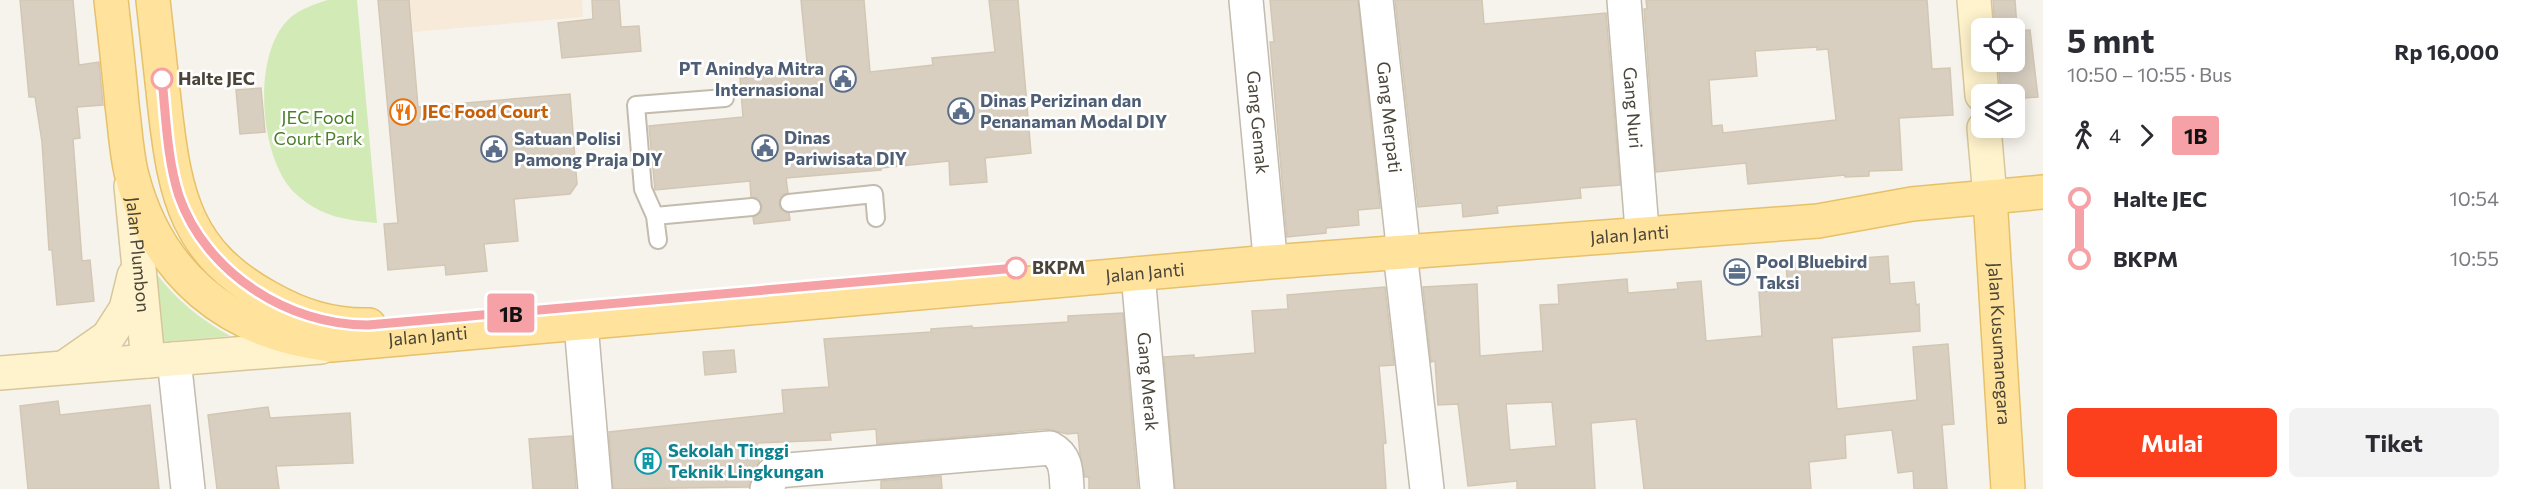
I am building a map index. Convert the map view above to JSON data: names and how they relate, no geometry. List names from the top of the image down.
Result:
{
  "streets": {
    "main road": ["Jalan Janti", "Jalan Kusumanegara"],
    "street": [
      "Gang Nuri",
      "Gang Merpati",
      "Gang Gemak",
      "Jalan Plumbon",
      "Gang Merak"
    ]
  },
  "crossings": [
    ["Gang Nuri", "Jalan Janti"],
    ["Gang Merpati", "Jalan Janti"],
    ["Gang Gemak", "Jalan Janti"],
    ["Jalan Janti", "Jalan Plumbon"],
    ["Jalan Janti", "Jalan Kusumanegara"],
    ["Jalan Janti", "Gang Merak"]
  ],
  "parks": ["JEC Food Court Park"],
  "places": {
    "other": ["Halte JEC", "BKPM"],
    "public building": [
      "PT Anindya Mitra Internasional",
      "Dinas Perizinan dan Penanaman Modal DIY",
      "Dinas Pariwisata DIY",
      "Satuan Polisi Pamong Praja DIY"
    ],
    "restaurant": ["JEC Food Court"],
    "office": ["Pool Bluebird Taksi"],
    "building": ["Sekolah Tinggi Teknik Lingkungan"]
  },
  "lines": ["bus line 1B"],
  "page": {
    "on_map": "1B",
    "heading": ["5 mnt", "10:50 – 10:55 · Bus", "Rp 16,000"],
    "legs": ["4", "1B"],
    "list": [
      {
        "name": "Halte JEC",
        "value": "10:54"
      },
      {
        "name": "BKPM",
        "value": "10:55"
      }
    ],
    "buttons": ["Mulai", "Tiket"]
  }
}
